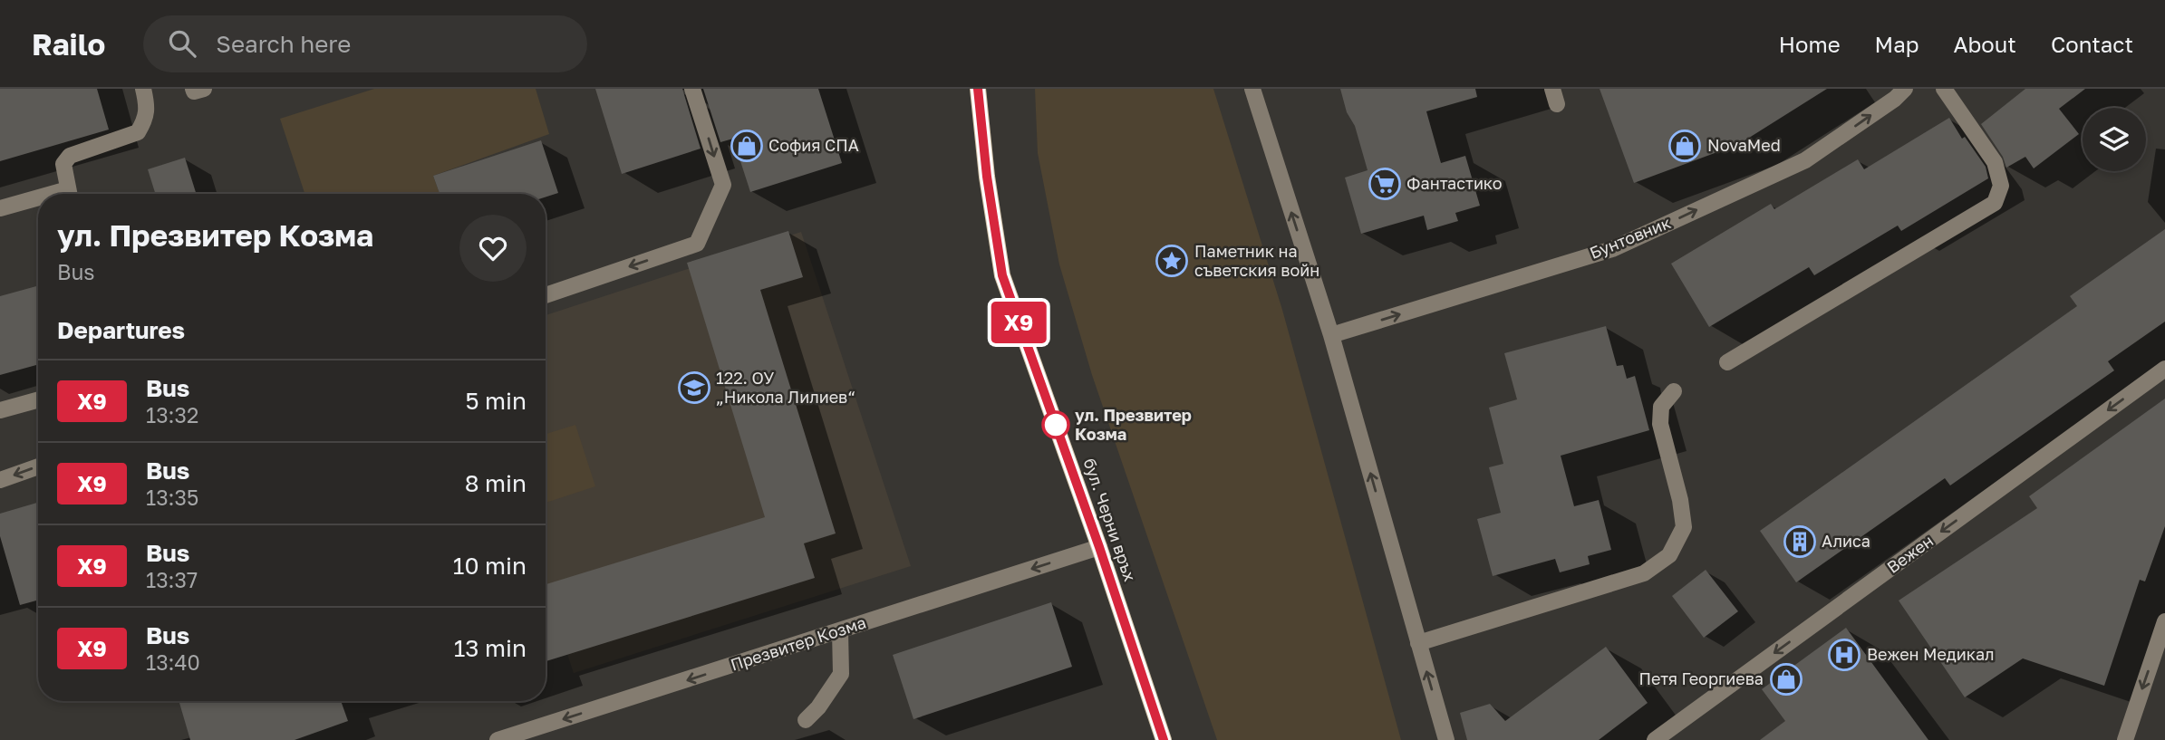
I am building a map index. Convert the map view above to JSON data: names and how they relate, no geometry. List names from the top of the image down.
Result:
{
  "streets": {
    "main road": ["бул. Черни връх"],
    "street": ["Бунтовник", "Вежен", "Презвитер Козма"]
  },
  "crossings": [
    ["бул. Черни връх", "Презвитер Козма"]
  ],
  "one_way": ["Бунтовник", "Вежен", "Презвитер Козма"],
  "places": {
    "shop": ["София СПА", "NovaMed", "Петя Георгиева"],
    "supermarket": ["Фантастико"],
    "place": ["Паметник на съветския войн"],
    "school or university": ["122. ОУ „Никола Лилиев“"],
    "other": ["ул. Презвитер Козма"],
    "building": ["Алиса"],
    "hospital": ["Вежен Медикал"]
  },
  "lines": ["bus line Х9"],
  "page": {
    "header": "Railo",
    "search": "Search here",
    "nav": [
      "Home",
      "Map",
      "About",
      "Contact"
    ],
    "on_map": "Х9",
    "heading": [
      ["ул. Презвитер Козма", "Bus"],
      "Departures"
    ],
    "list": [
      {
        "mark": "Х9",
        "name": "Bus",
        "note": "13:32",
        "value": "5 min"
      },
      {
        "mark": "Х9",
        "name": "Bus",
        "note": "13:35",
        "value": "8 min"
      },
      {
        "mark": "Х9",
        "name": "Bus",
        "note": "13:37",
        "value": "10 min"
      },
      {
        "mark": "Х9",
        "name": "Bus",
        "note": "13:40",
        "value": "13 min"
      }
    ]
  }
}
